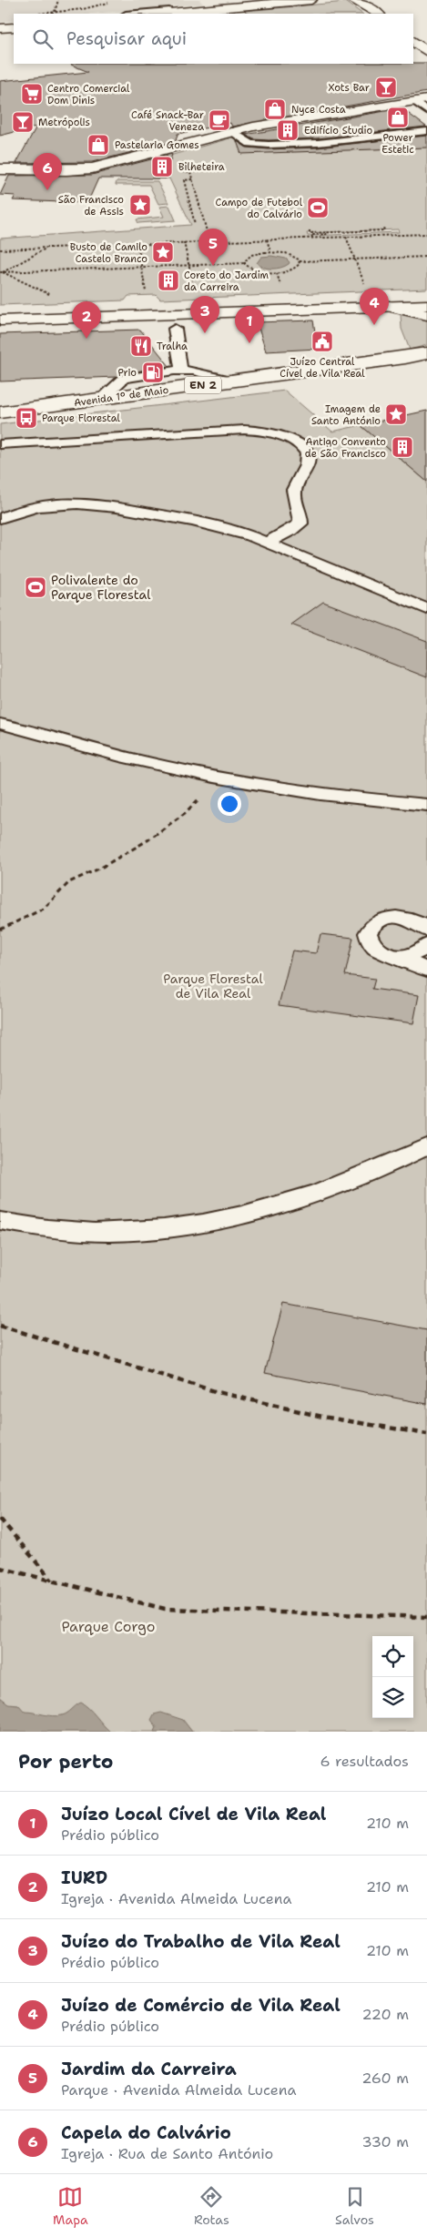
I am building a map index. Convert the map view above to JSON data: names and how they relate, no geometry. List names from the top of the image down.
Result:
{
  "streets": {
    "street": ["EN 2", "Avenida 1º de Maio"]
  },
  "parks": ["Parque Florestal de Vila Real", "Parque Corgo"],
  "places": {
    "bar": ["Xots Bar", "Metrópolis"],
    "supermarket": ["Centro Comercial Dom Dinis"],
    "shop": ["Nyce Costa", "Power Estetic", "Pastelaria Gomes"],
    "cafe": ["Café Snack-Bar Veneza"],
    "building": [
      "Edifício Studio",
      "Bilheteira",
      "Coreto do Jardim da Carreira",
      "Antigo Convento de São Francisco"
    ],
    "place": ["São Francisco de Assis", "Busto de Camilo Castelo Branco", "Imagem de Santo António"],
    "sports": ["Campo de Futebol do Calvário", "Polivalente do Parque Florestal"],
    "public building": ["Juízo Central Cível de Vila Real"],
    "restaurant": ["Tralha"],
    "fuel station": ["Prio"],
    "bus stop": ["Parque Florestal"]
  },
  "page": {
    "search": "Pesquisar aqui",
    "pins": [
      "6",
      "5",
      "4",
      "3",
      "2",
      "1"
    ],
    "heading": ["Por perto", "6 resultados"],
    "list": [
      {
        "mark": "1",
        "name": "Juízo Local Cível de Vila Real",
        "note": "Prédio público",
        "value": "210 m"
      },
      {
        "mark": "2",
        "name": "IURD",
        "note": "Igreja · Avenida Almeida Lucena",
        "value": "210 m"
      },
      {
        "mark": "3",
        "name": "Juízo do Trabalho de Vila Real",
        "note": "Prédio público",
        "value": "210 m"
      },
      {
        "mark": "4",
        "name": "Juízo de Comércio de Vila Real",
        "note": "Prédio público",
        "value": "220 m"
      },
      {
        "mark": "5",
        "name": "Jardim da Carreira",
        "note": "Parque · Avenida Almeida Lucena",
        "value": "260 m"
      },
      {
        "mark": "6",
        "name": "Capela do Calvário",
        "note": "Igreja · Rua de Santo António",
        "value": "330 m"
      }
    ],
    "nav": ["Mapa", "Rotas", "Salvos"]
  }
}
